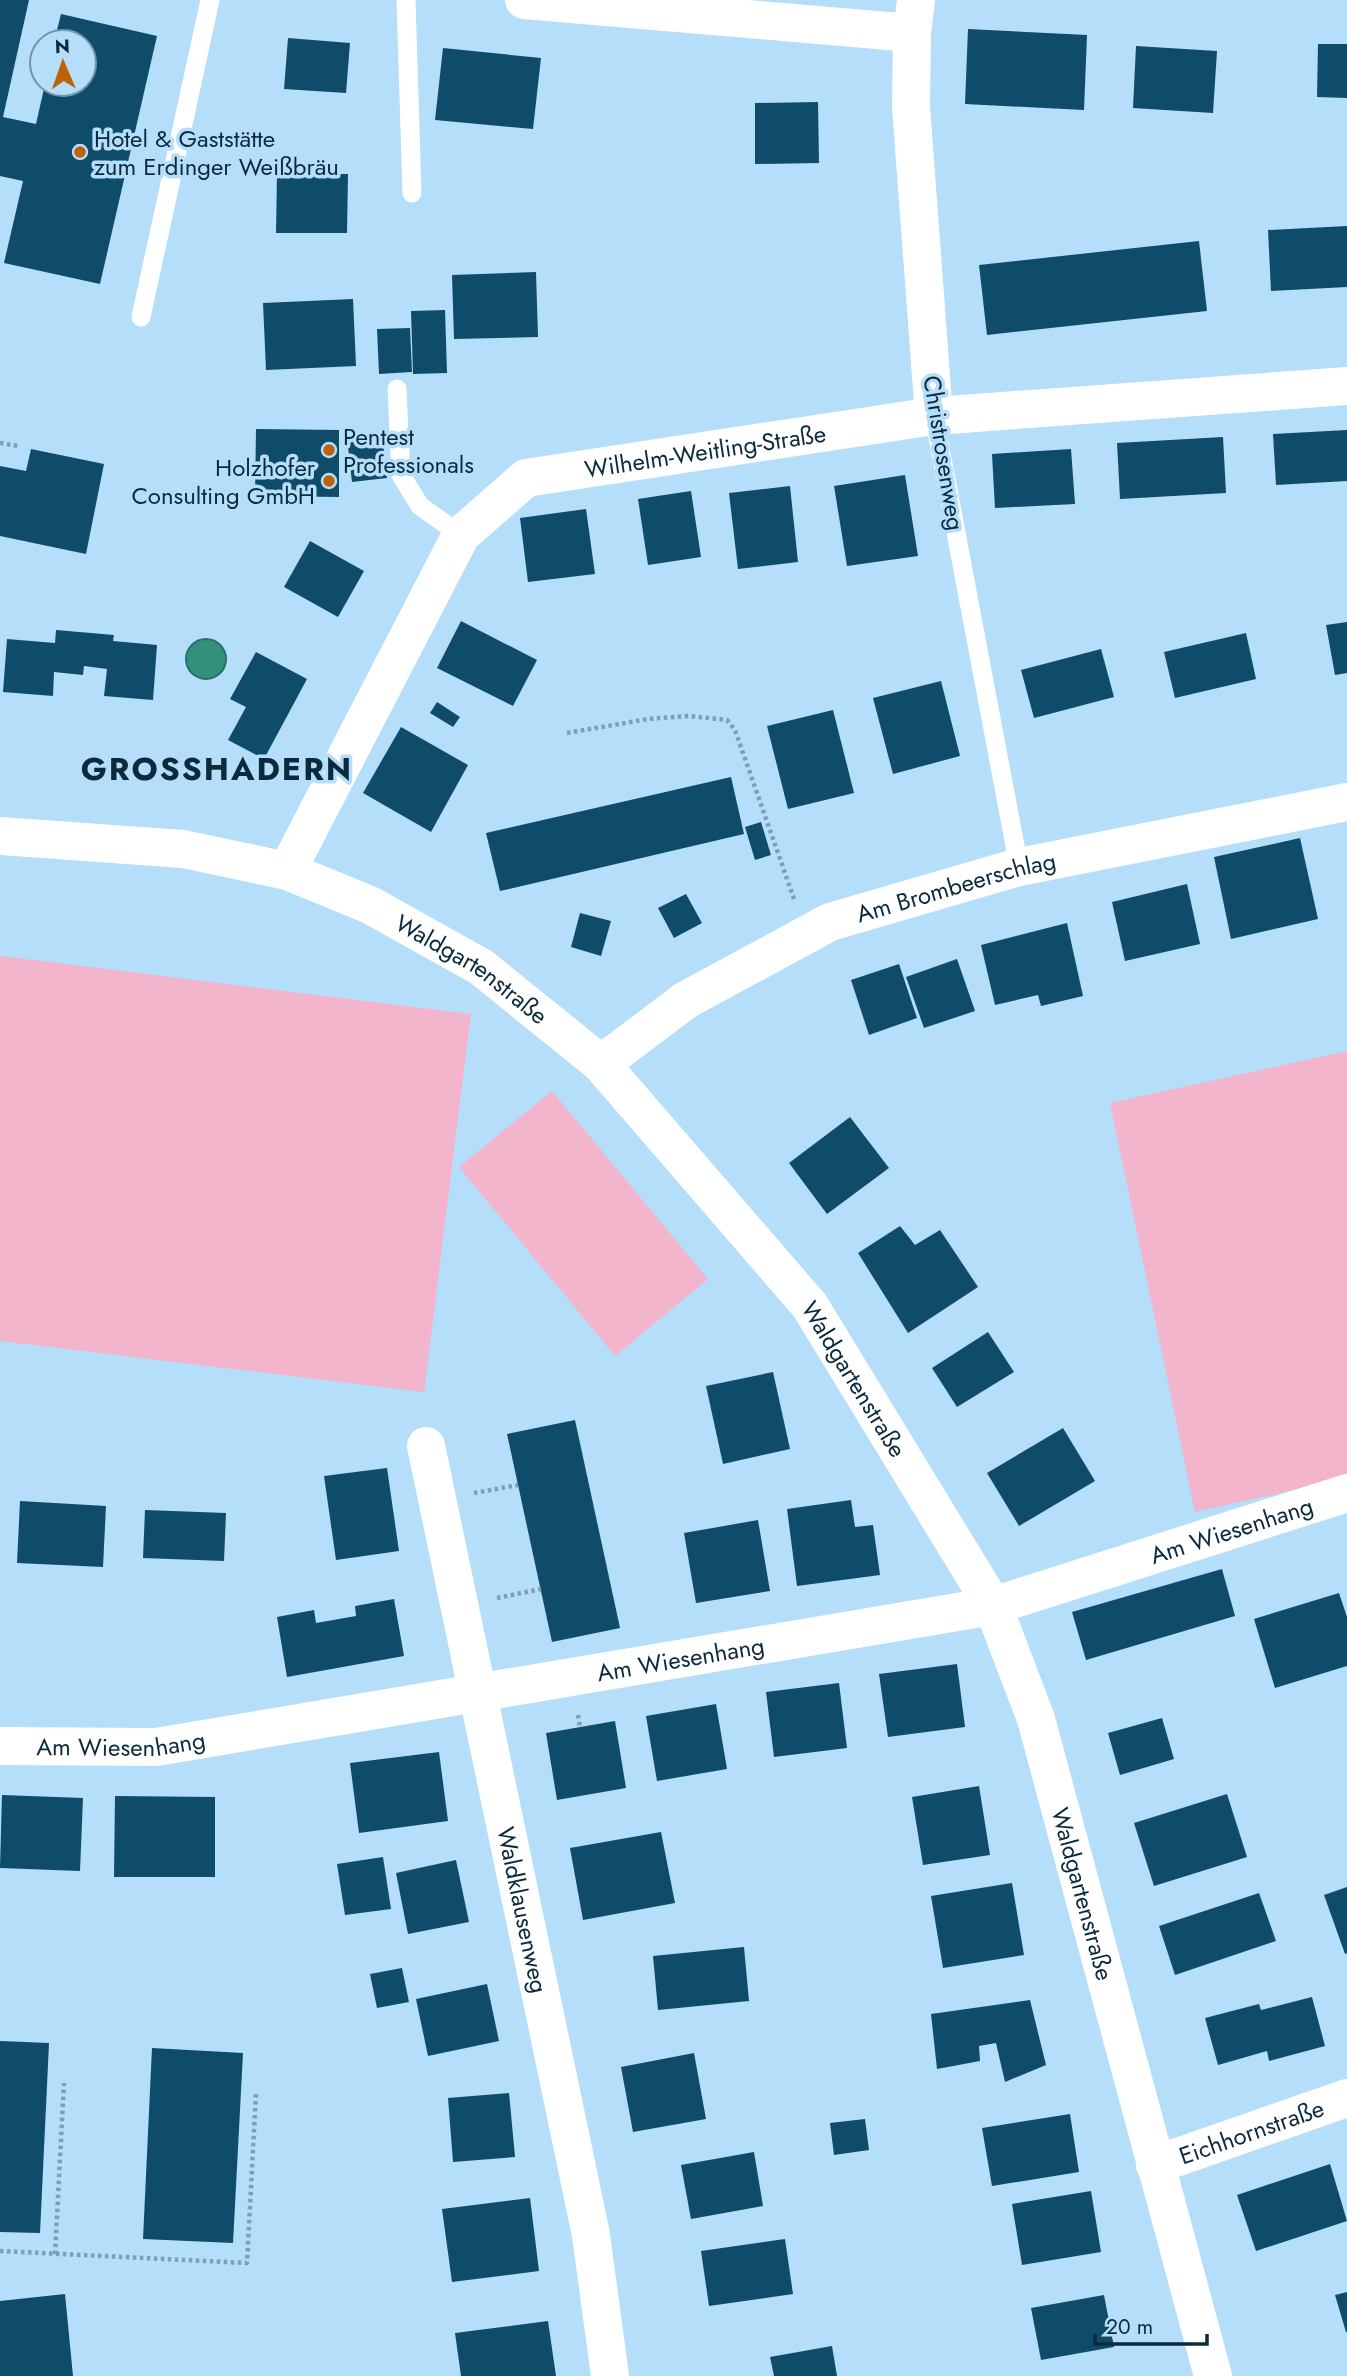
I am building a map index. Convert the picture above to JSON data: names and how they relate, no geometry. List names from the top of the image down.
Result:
{
  "streets": {
    "street": [
      "Wilhelm-Weitling-Straße",
      "Christrosenweg",
      "Am Brombeerschlag",
      "Waldgartenstraße",
      "Am Wiesenhang",
      "Waldklausenweg",
      "Eichhornstraße"
    ]
  },
  "crossings": [
    ["Wilhelm-Weitling-Straße", "Christrosenweg"],
    ["Wilhelm-Weitling-Straße", "Waldgartenstraße"],
    ["Christrosenweg", "Am Brombeerschlag"],
    ["Am Brombeerschlag", "Waldgartenstraße"],
    ["Waldgartenstraße", "Am Wiesenhang"],
    ["Waldgartenstraße", "Eichhornstraße"],
    ["Am Wiesenhang", "Waldklausenweg"]
  ],
  "districts": ["GROSSHADERN"],
  "places": ["Hotel & Gaststätte zum Erdinger Weißbräu", "Pentest Professionals", "Holzhofer Consulting GmbH"],
  "scale_bar": "20 m",
  "north": "top"
}
